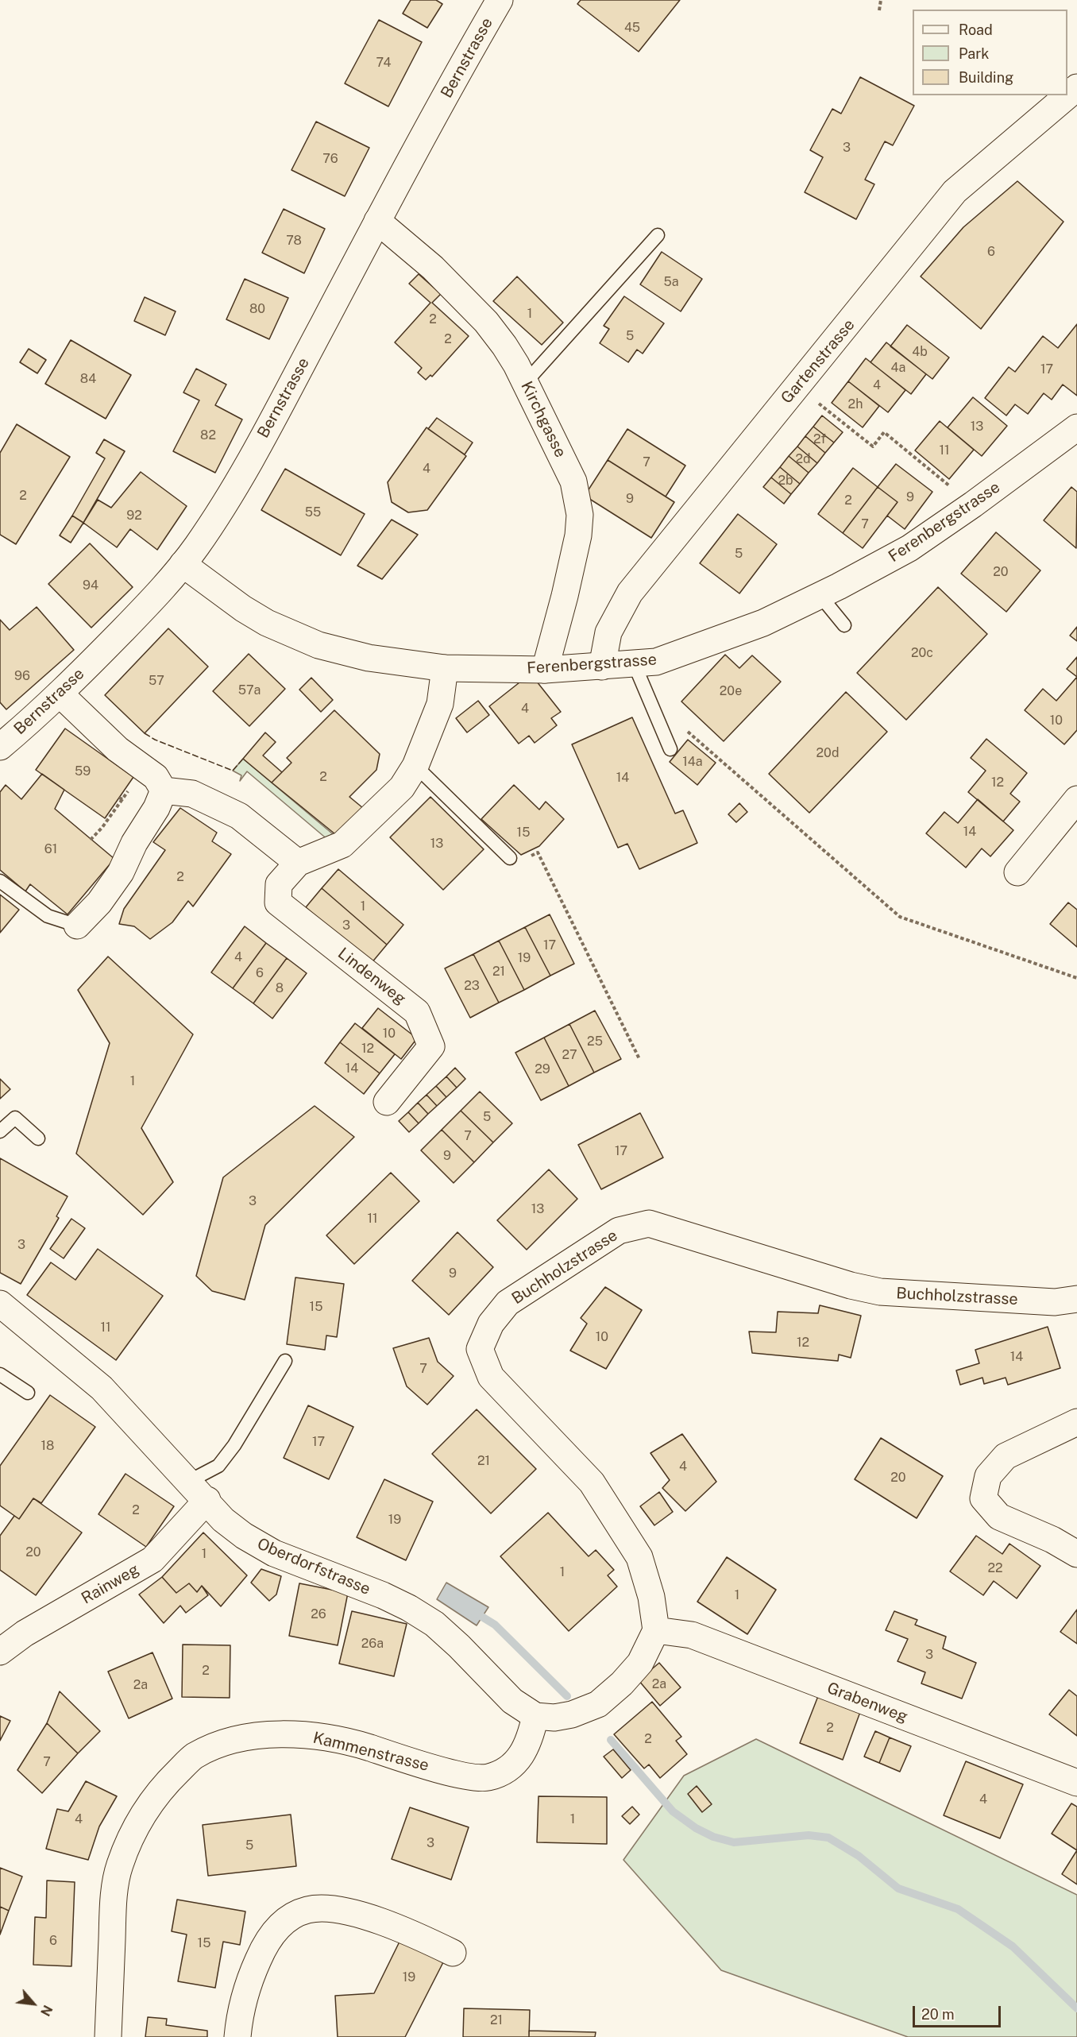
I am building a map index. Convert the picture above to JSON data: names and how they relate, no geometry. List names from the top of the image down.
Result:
{
  "streets": {
    "street": [
      "Bernstrasse",
      "Gartenstrasse",
      "Kirchgasse",
      "Ferenbergstrasse",
      "Lindenweg",
      "Buchholzstrasse",
      "Oberdorfstrasse",
      "Rainweg",
      "Grabenweg",
      "Kammenstrasse"
    ]
  },
  "crossings": [
    ["Bernstrasse", "Kirchgasse"],
    ["Bernstrasse", "Ferenbergstrasse"],
    ["Gartenstrasse", "Ferenbergstrasse"],
    ["Kirchgasse", "Ferenbergstrasse"],
    ["Ferenbergstrasse", "Lindenweg"],
    ["Buchholzstrasse", "Grabenweg"],
    ["Oberdorfstrasse", "Rainweg"],
    ["Oberdorfstrasse", "Kammenstrasse"]
  ],
  "house_numbers": [
    "45",
    "74",
    "3",
    "76",
    "78",
    "6",
    "5a",
    "80",
    "1",
    "2",
    "5",
    "2",
    "4b",
    "4a",
    "17",
    "84",
    "4",
    "2h",
    "13",
    "82",
    "2f",
    "11",
    "2d",
    "7",
    "4",
    "2b",
    "2",
    "9",
    "9",
    "2",
    "55",
    "92",
    "7",
    "5",
    "20",
    "94",
    "20c",
    "96",
    "57",
    "57a",
    "20e",
    "4",
    "10",
    "20d",
    "14a",
    "59",
    "2",
    "14",
    "12",
    "14",
    "15",
    "13",
    "61",
    "2",
    "1",
    "3",
    "17",
    "4",
    "19",
    "21",
    "6",
    "23",
    "8",
    "10",
    "25",
    "12",
    "27",
    "14",
    "29",
    "1",
    "5",
    "7",
    "17",
    "9",
    "3",
    "13",
    "11",
    "3",
    "9",
    "15",
    "11",
    "10",
    "12",
    "14",
    "7",
    "17",
    "18",
    "21",
    "4",
    "20",
    "2",
    "19",
    "20",
    "1",
    "22",
    "1",
    "1",
    "26",
    "26a",
    "3",
    "2",
    "2a",
    "2a",
    "2",
    "2",
    "7",
    "4",
    "4",
    "1",
    "3",
    "5",
    "6",
    "15",
    "19",
    "21"
  ],
  "legend": ["Road", "Park", "Building"],
  "scale_bar": "20 m",
  "north": "bottom right"
}
